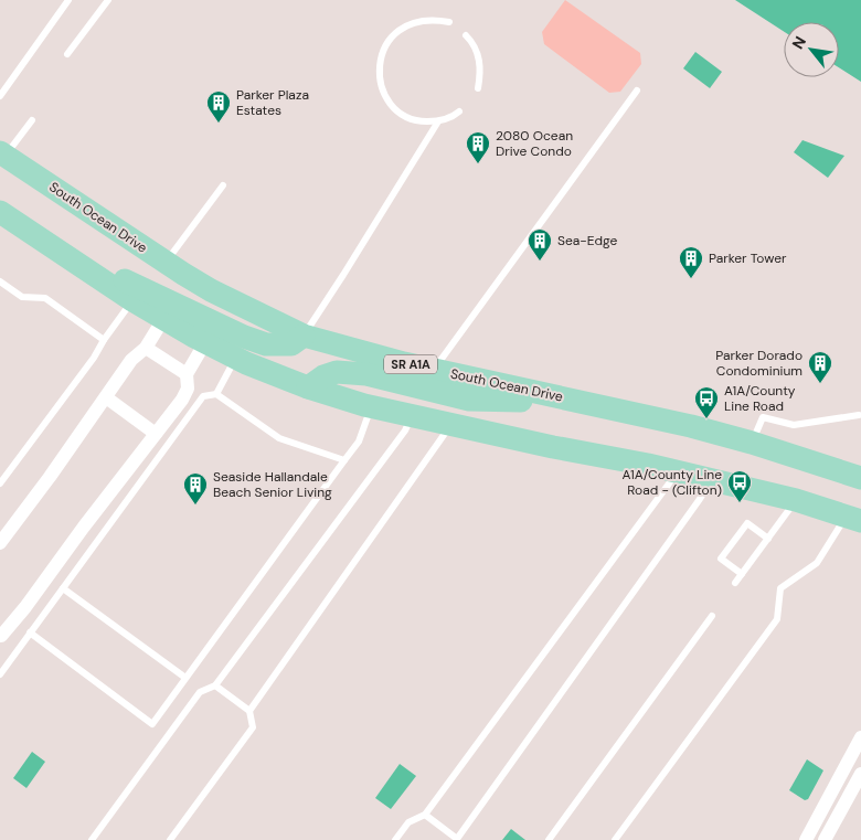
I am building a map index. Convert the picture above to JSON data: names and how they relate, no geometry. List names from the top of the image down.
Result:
{
  "streets": {
    "main road": ["South Ocean Drive", "SR A1A"]
  },
  "places": {
    "building": [
      "Parker Plaza Estates",
      "2080 Ocean Drive Condo",
      "Sea-Edge",
      "Parker Tower",
      "Parker Dorado Condominium",
      "Seaside Hallandale Beach Senior Living"
    ],
    "bus stop": ["A1A/County Line Road", "A1A/County Line Road - (Clifton)"]
  },
  "north": "top left"
}
